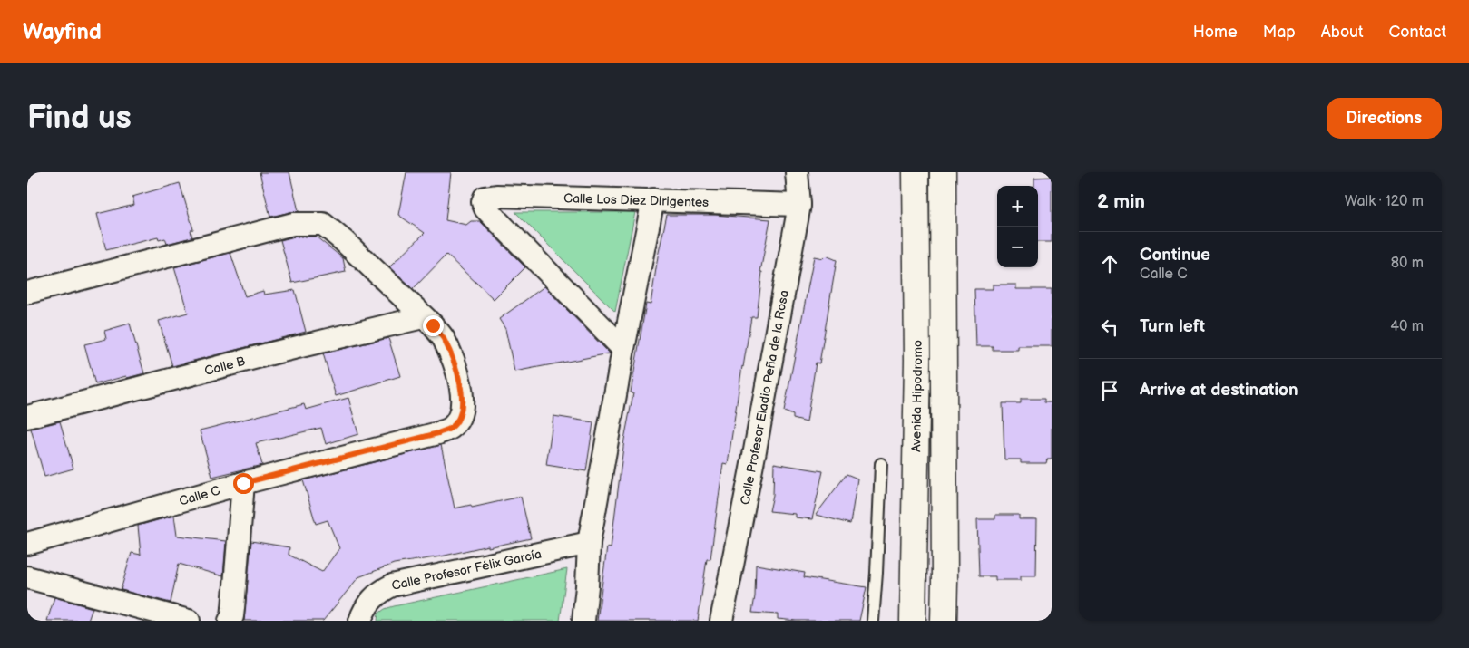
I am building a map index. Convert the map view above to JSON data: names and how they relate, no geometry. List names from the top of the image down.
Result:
{
  "streets": {
    "main road": ["Avenida Hipodromo"],
    "street": [
      "Calle Los Diez Dirigentes",
      "Calle B",
      "Calle Profesor Eladio Peña de la Rosa",
      "Calle C",
      "Calle Profesor Félix García"
    ]
  },
  "crossings": [
    ["Calle Los Diez Dirigentes", "Calle Profesor Eladio Peña de la Rosa"],
    ["Calle B", "Calle C"]
  ],
  "page": {
    "header": "Wayfind",
    "nav": [
      "Home",
      "Map",
      "About",
      "Contact"
    ],
    "buttons": "Directions",
    "title": "Find us",
    "heading": ["2 min", "Walk · 120 m"],
    "map_buttons": ["+", "−"],
    "list": [
      ["Continue", "Calle C", "80 m"],
      ["Turn left", "40 m"],
      "Arrive at destination"
    ]
  }
}
